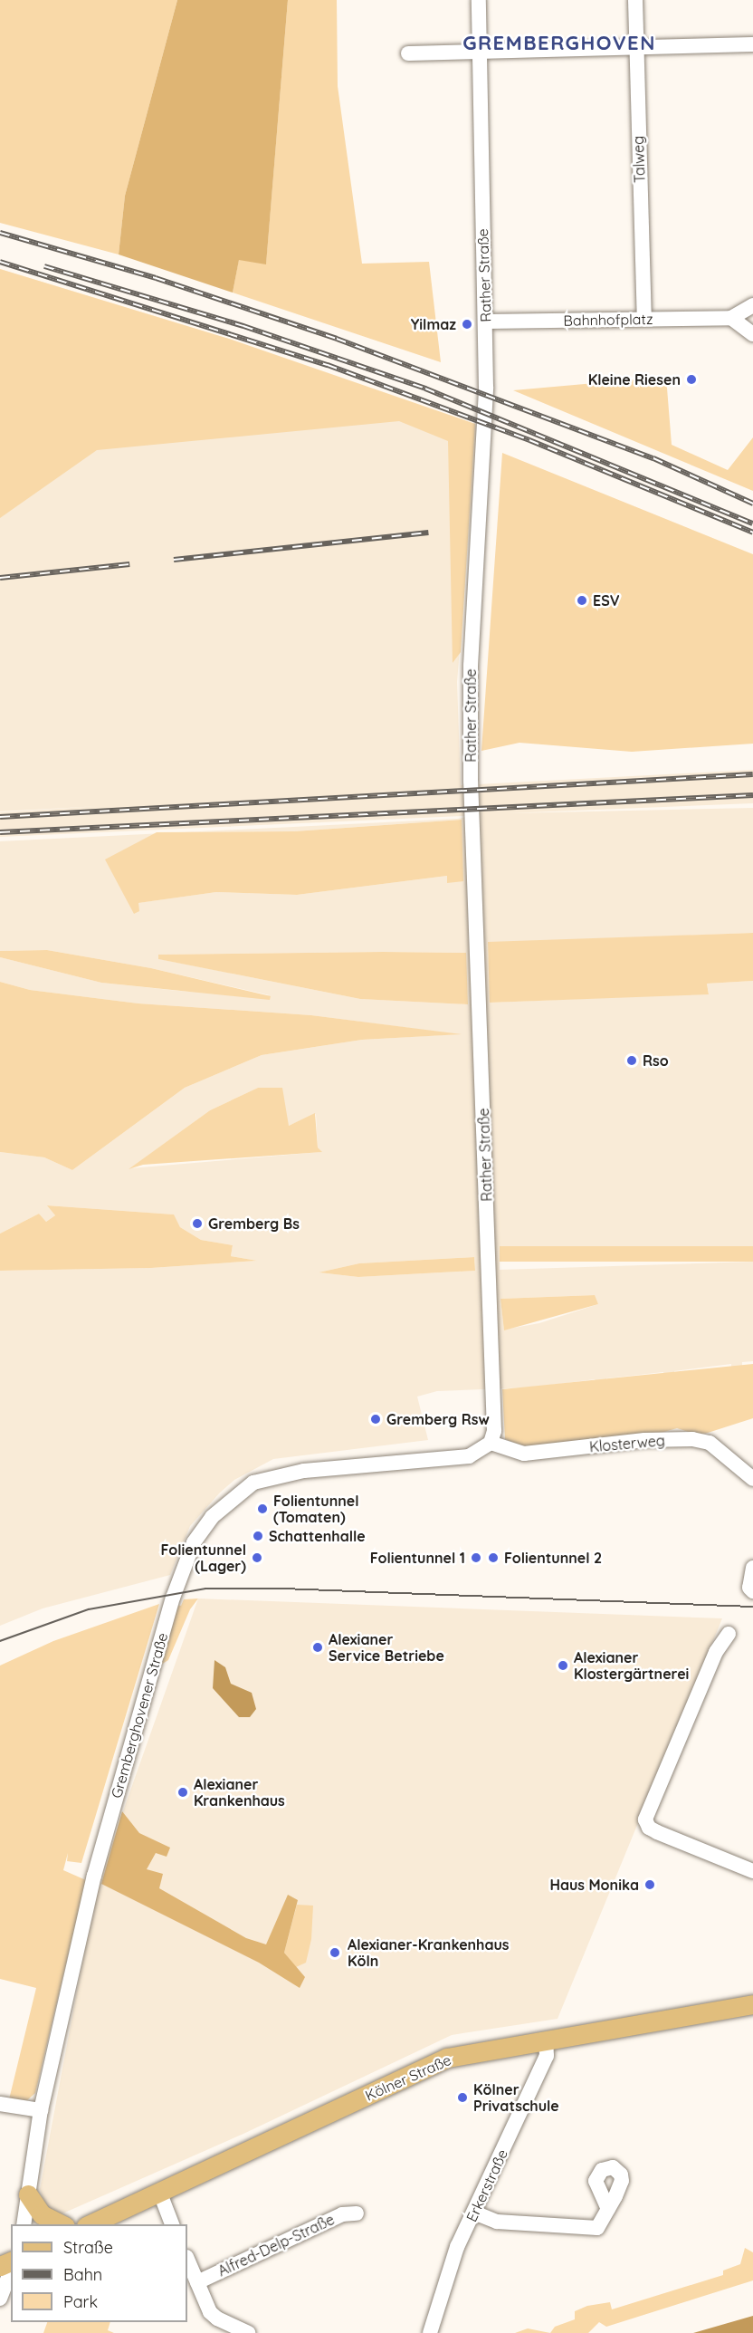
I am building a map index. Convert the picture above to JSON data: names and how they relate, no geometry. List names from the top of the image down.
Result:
{
  "streets": {
    "main road": ["Kölner Straße"],
    "street": [
      "Talweg",
      "Rather Straße",
      "Bahnhofplatz",
      "Klosterweg",
      "Gremberghovener Straße",
      "Erkerstraße",
      "Alfred-Delp-Straße"
    ]
  },
  "crossings": [
    ["Talweg", "Bahnhofplatz"],
    ["Rather Straße", "Bahnhofplatz"],
    ["Rather Straße", "Klosterweg"],
    ["Rather Straße", "Gremberghovener Straße"],
    ["Klosterweg", "Gremberghovener Straße"],
    ["Kölner Straße", "Erkerstraße"]
  ],
  "districts": ["GREMBERGHOVEN"],
  "places": [
    "Yilmaz",
    "Kleine Riesen",
    "ESV",
    "Rso",
    "Gremberg Bs",
    "Gremberg Rsw",
    "Folientunnel (Tomaten)",
    "Schattenhalle",
    "Folientunnel (Lager)",
    "Folientunnel 1",
    "Folientunnel 2",
    "Alexianer Service Betriebe",
    "Alexianer Klostergärtnerei",
    "Alexianer Krankenhaus",
    "Haus Monika",
    "Alexianer-Krankenhaus Köln",
    "Kölner Privatschule"
  ],
  "legend": ["Straße", "Bahn", "Park"]
}
